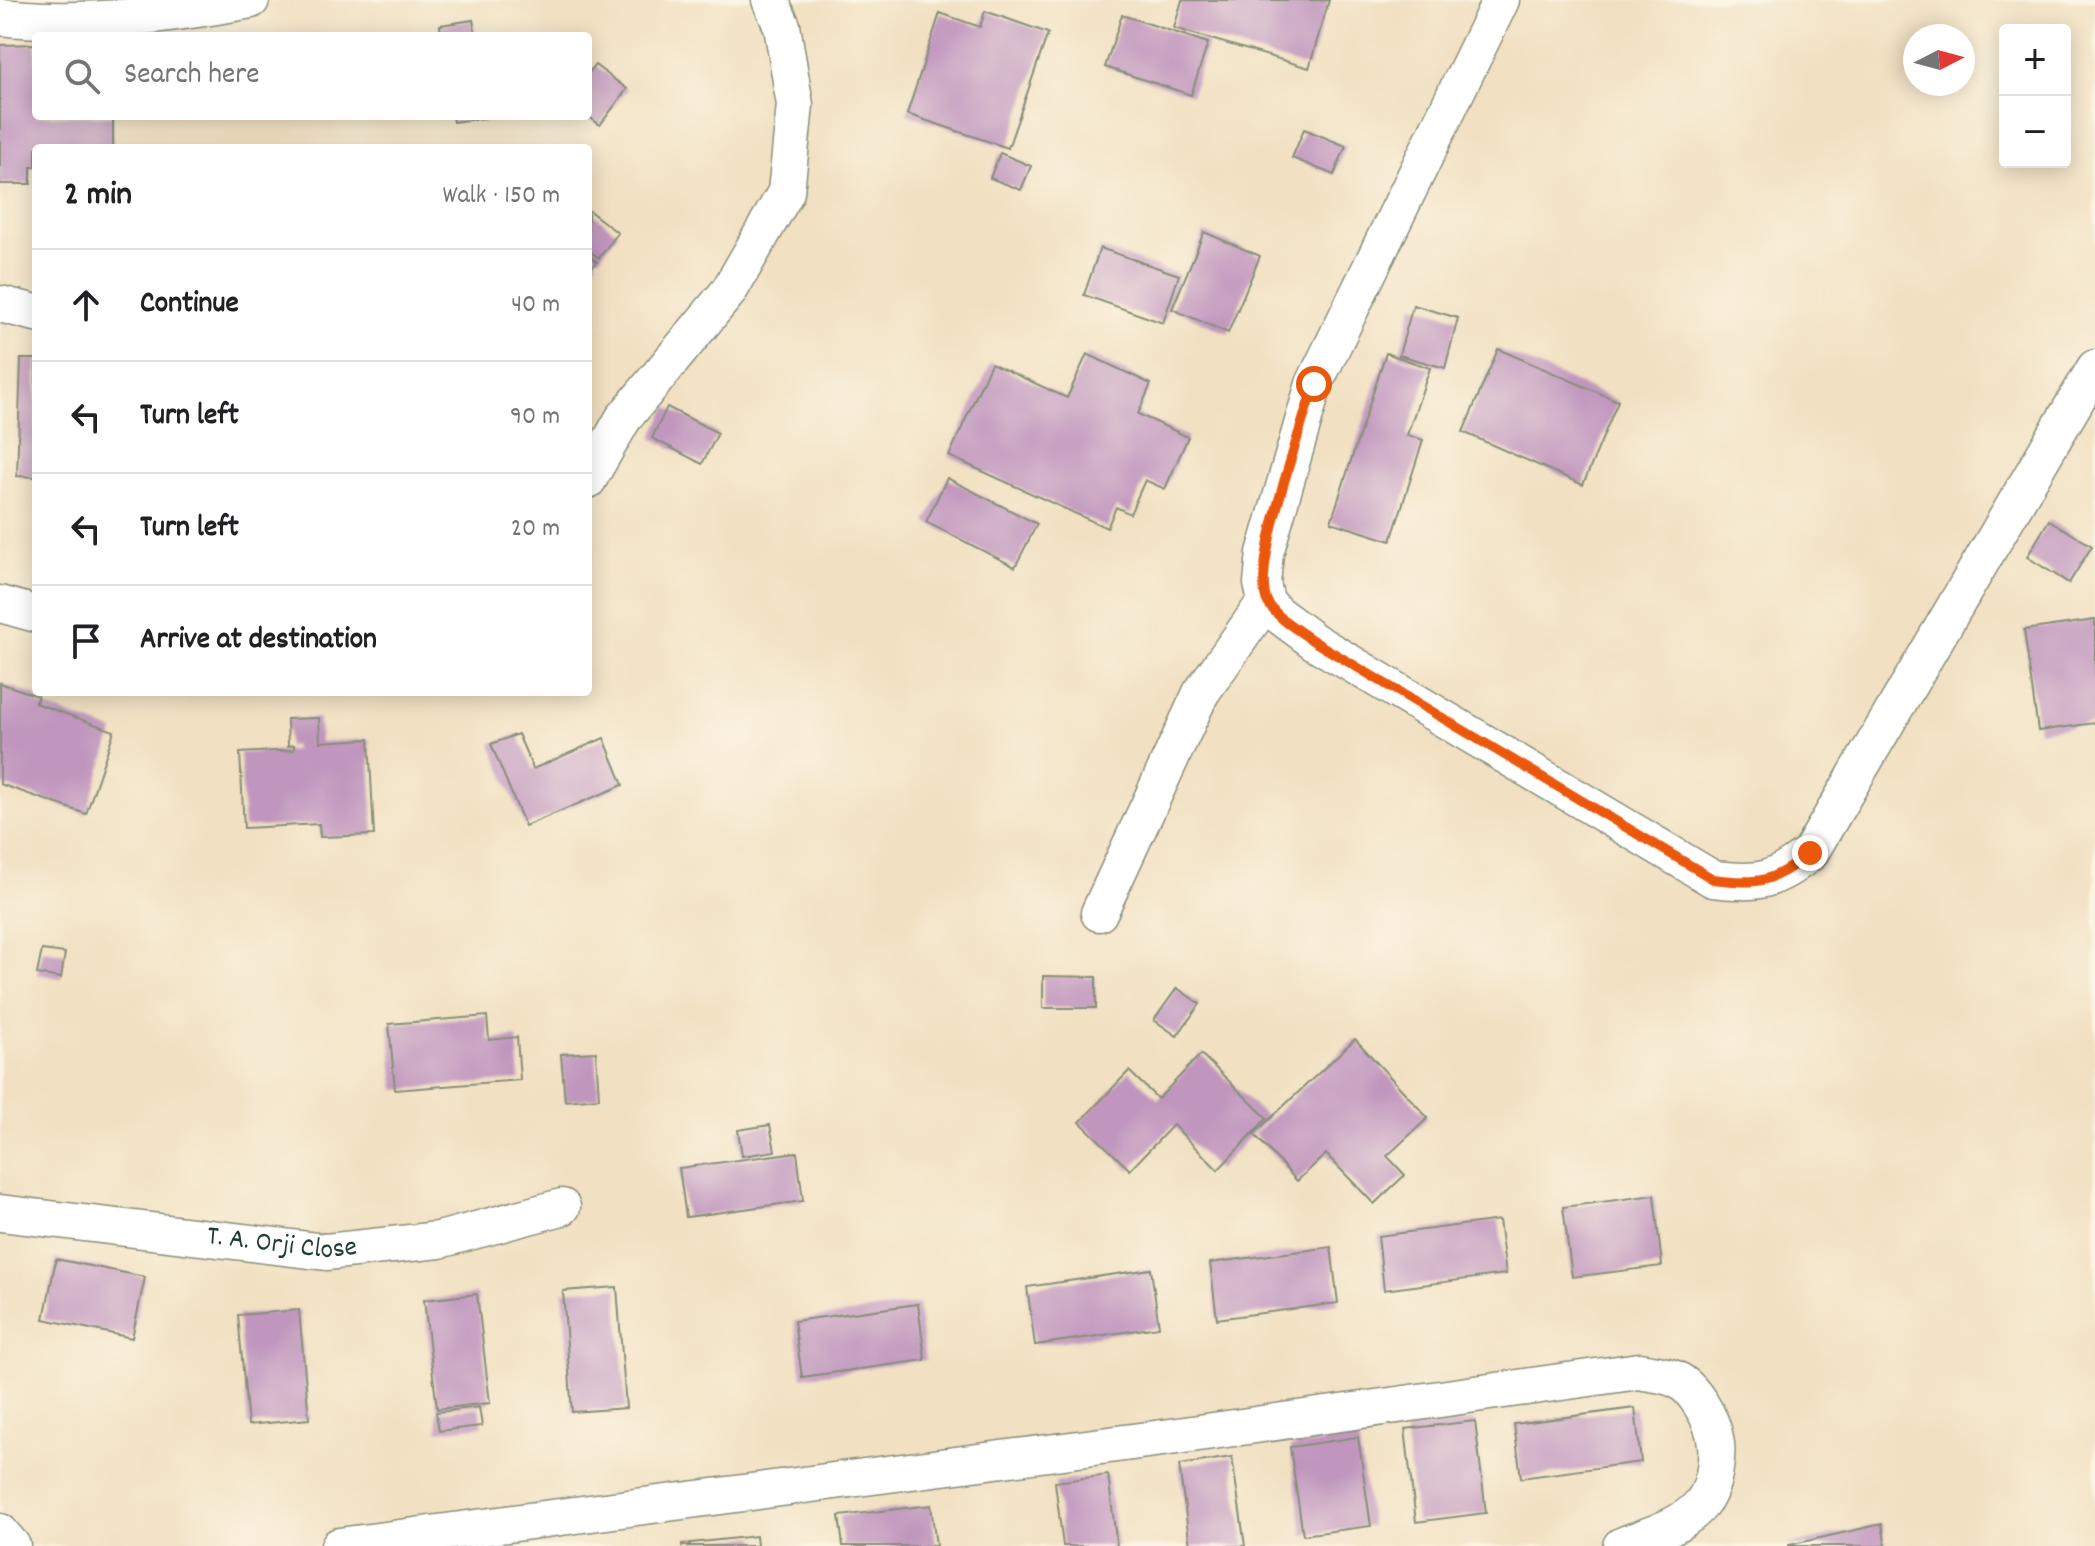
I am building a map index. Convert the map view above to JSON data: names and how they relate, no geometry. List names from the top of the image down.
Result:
{
  "streets": {
    "street": ["T. A. Orji Close"]
  },
  "north": "right",
  "page": {
    "map_buttons": ["+", "−"],
    "search": "Search here",
    "heading": ["2 min", "Walk · 150 m"],
    "list": [
      ["Continue", "40 m"],
      ["Turn left", "90 m"],
      ["Turn left", "20 m"],
      "Arrive at destination"
    ]
  }
}
